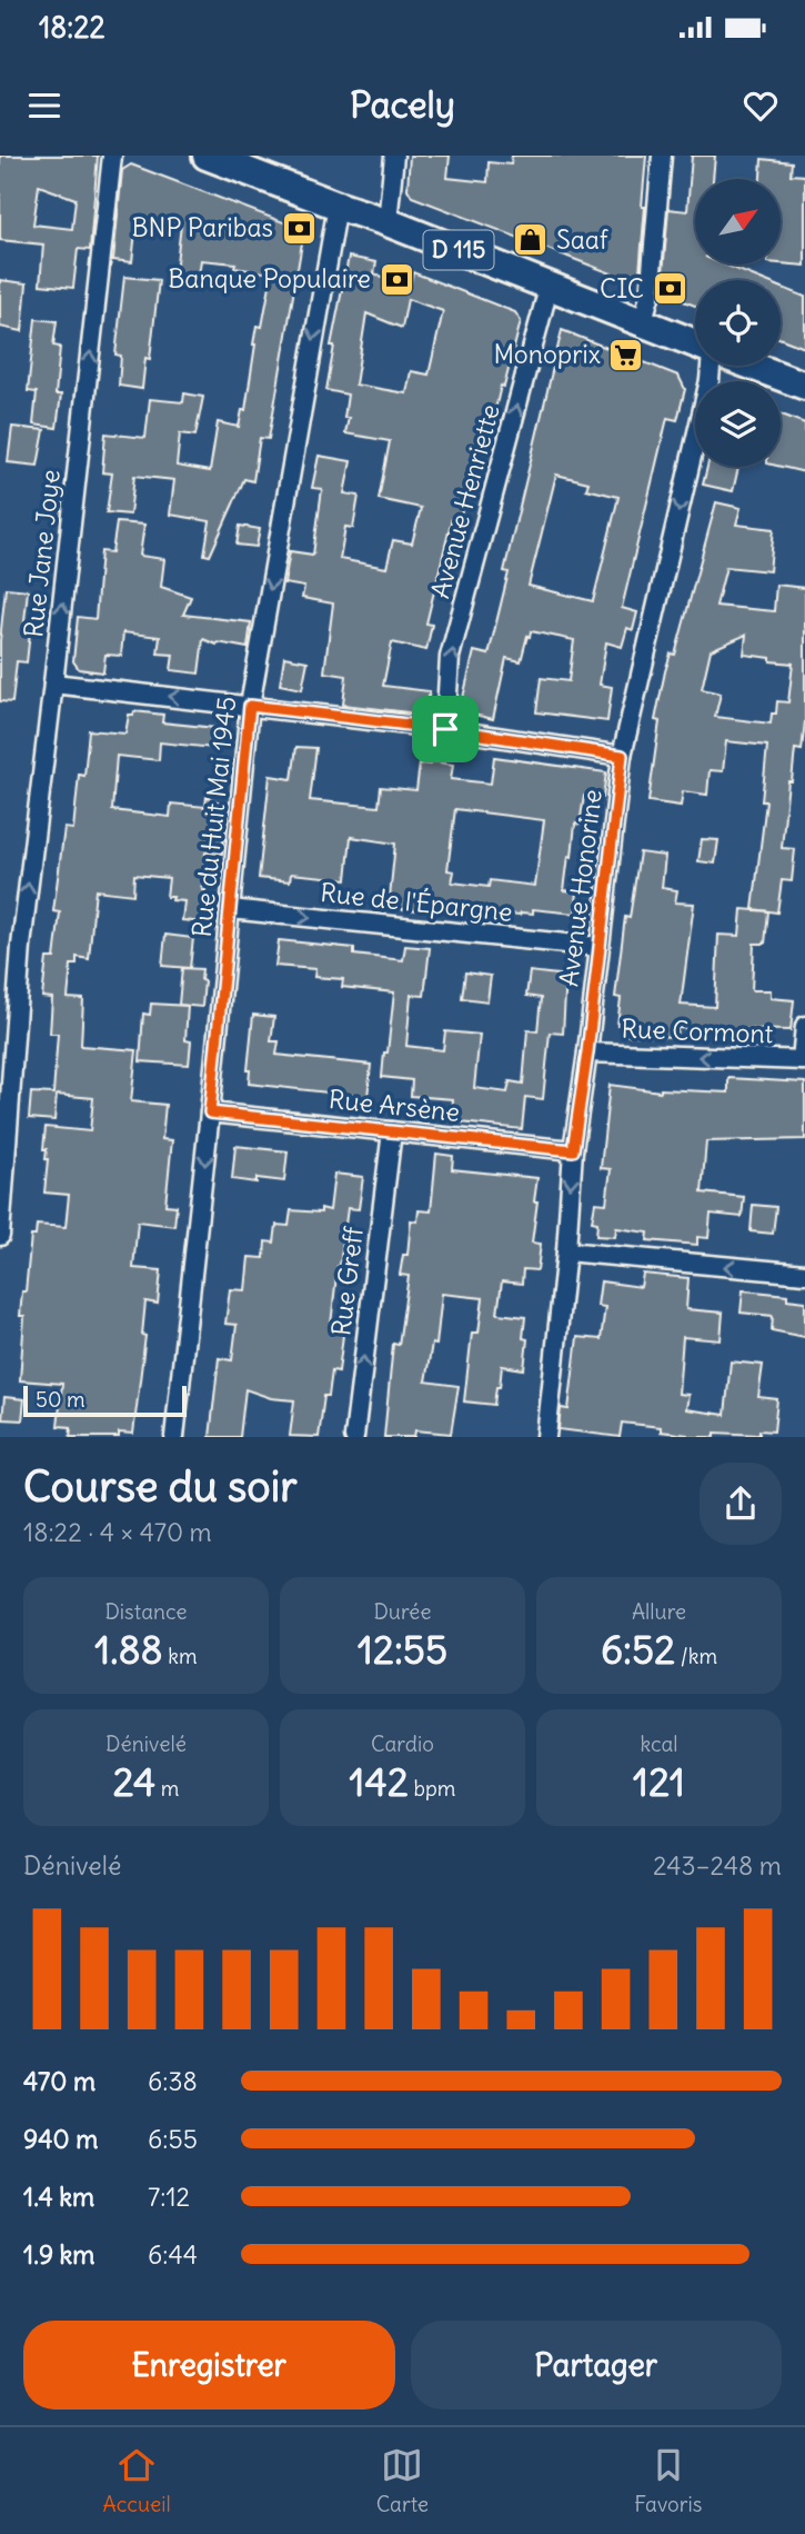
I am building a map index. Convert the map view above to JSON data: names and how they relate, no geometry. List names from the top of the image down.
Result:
{
  "streets": {
    "main road": ["D 115"],
    "street": [
      "Avenue Henriette",
      "Rue Jane Joye",
      "Rue du Huit Mai 1945",
      "Avenue Honorine",
      "Rue de l'Épargne",
      "Rue Cormont",
      "Rue Arsène",
      "Rue Greff"
    ]
  },
  "crossings": [
    ["D 115", "Avenue Henriette"],
    ["D 115", "Rue du Huit Mai 1945"],
    ["Rue du Huit Mai 1945", "Rue de l'Épargne"],
    ["Rue du Huit Mai 1945", "Rue Arsène"],
    ["Avenue Honorine", "Rue de l'Épargne"],
    ["Avenue Honorine", "Rue Cormont"],
    ["Avenue Honorine", "Rue Arsène"],
    ["Rue Arsène", "Rue Greff"]
  ],
  "one_way": [
    "Avenue Henriette",
    "Rue Jane Joye",
    "Rue du Huit Mai 1945",
    "Avenue Honorine",
    "Rue de l'Épargne",
    "Rue Cormont",
    "Rue Greff"
  ],
  "places": {
    "bank": ["BNP Paribas", "Banque Populaire", "CIC"],
    "shop": ["Saaf"],
    "supermarket": ["Monoprix"]
  },
  "scale_bar": "50 m",
  "north": "top right",
  "page": {
    "status": "18:22",
    "header": "Pacely",
    "scale": "50 m",
    "heading": ["Course du soir", "18:22 · 4 × 470 m"],
    "stats": [
      ["Distance", "1.88 km"],
      ["Durée", "12:55"],
      ["Allure", "6:52 /km"],
      ["Dénivelé", "24 m"],
      ["Cardio", "142 bpm"],
      ["kcal", "121"]
    ],
    "chart": ["Dénivelé", "243–248 m"],
    "list": [
      {
        "name": "470 m",
        "note": "6:38"
      },
      {
        "name": "940 m",
        "note": "6:55"
      },
      {
        "name": "1.4 km",
        "note": "7:12"
      },
      {
        "name": "1.9 km",
        "note": "6:44"
      }
    ],
    "buttons": ["Enregistrer", "Partager"],
    "tabs": ["Accueil", "Carte", "Favoris"]
  }
}
